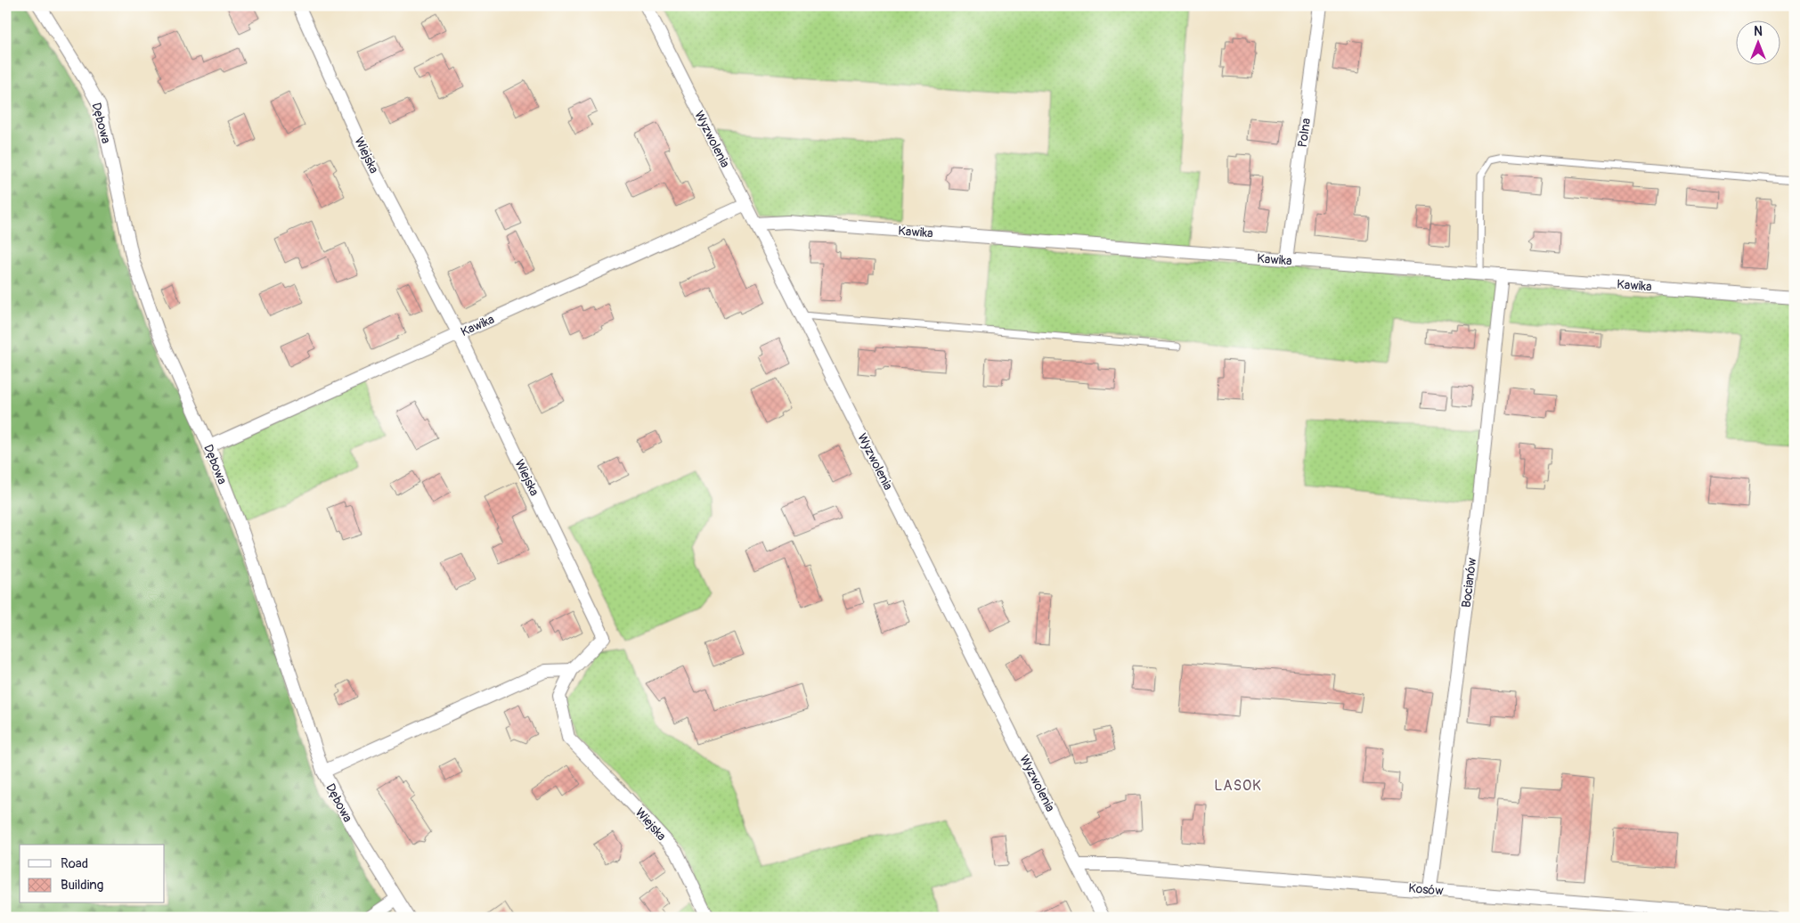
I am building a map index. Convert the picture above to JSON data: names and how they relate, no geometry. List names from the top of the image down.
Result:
{
  "streets": {
    "street": [
      "Dębowa",
      "Polna",
      "Wyzwolenia",
      "Wiejska",
      "Kawika",
      "Bocianów",
      "Kosów"
    ]
  },
  "crossings": [
    ["Dębowa", "Kawika"],
    ["Polna", "Kawika"],
    ["Wyzwolenia", "Kawika"],
    ["Wyzwolenia", "Kosów"],
    ["Wiejska", "Kawika"],
    ["Kawika", "Bocianów"],
    ["Bocianów", "Kosów"]
  ],
  "districts": ["LASOK"],
  "legend": ["Road", "Building"],
  "north": "top"
}
